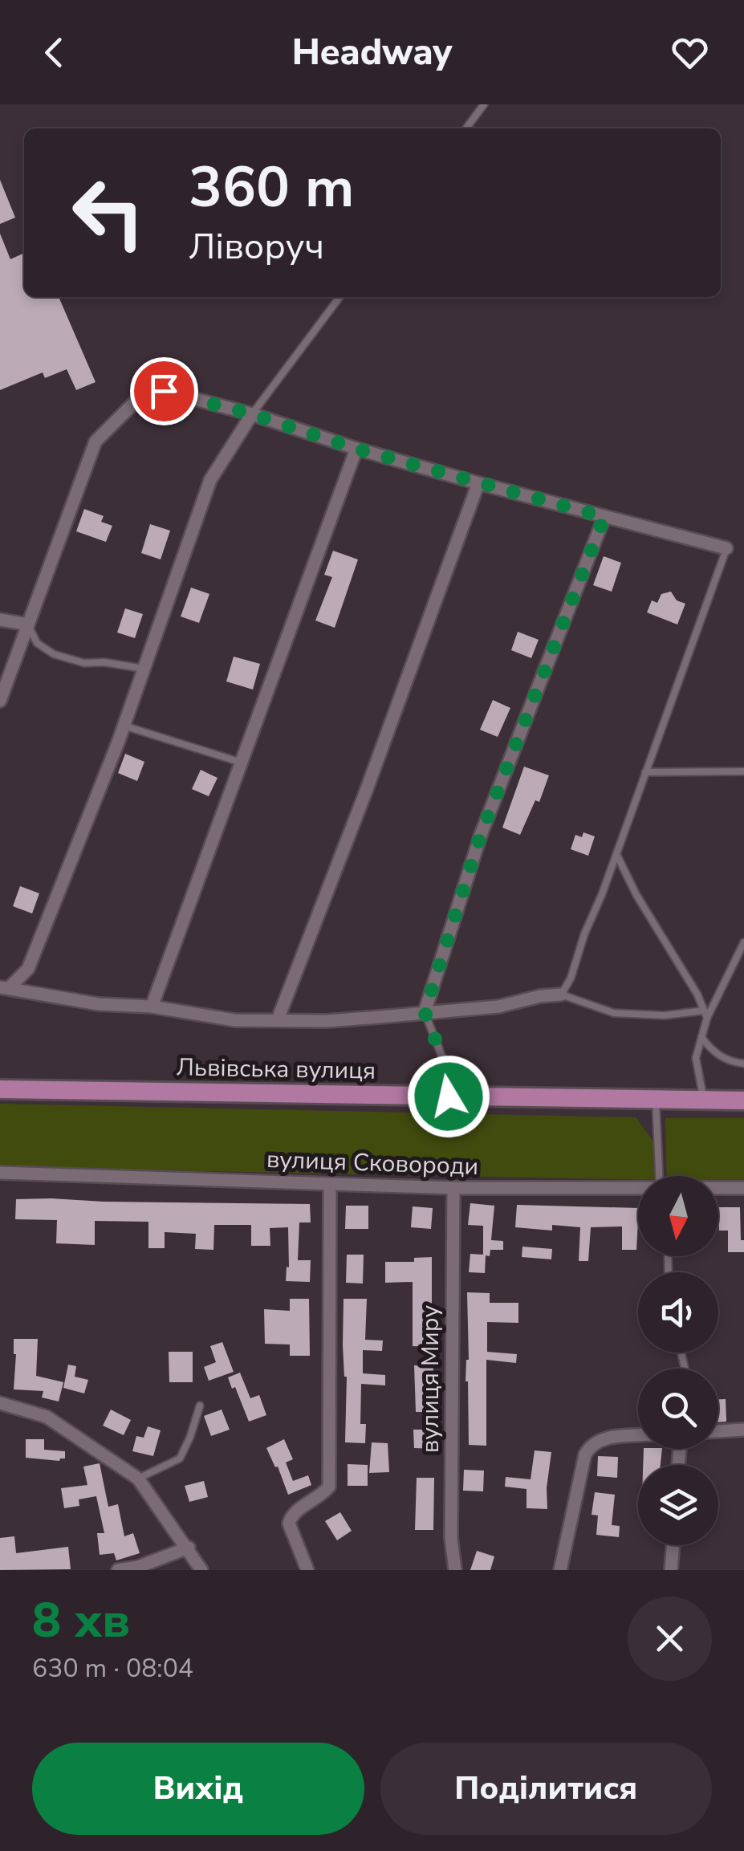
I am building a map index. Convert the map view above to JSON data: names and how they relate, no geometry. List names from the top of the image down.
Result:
{
  "streets": {
    "main road": ["Львівська вулиця"],
    "street": ["вулиця Сковороди", "вулиця Миру"]
  },
  "crossings": [
    ["вулиця Сковороди", "вулиця Миру"]
  ],
  "north": "bottom",
  "page": {
    "header": "Headway",
    "turn": ["360 m", "Ліворуч"],
    "heading": ["8 хв", "630 m · 08:04"],
    "buttons": ["Вихід", "Поділитися"]
  }
}
